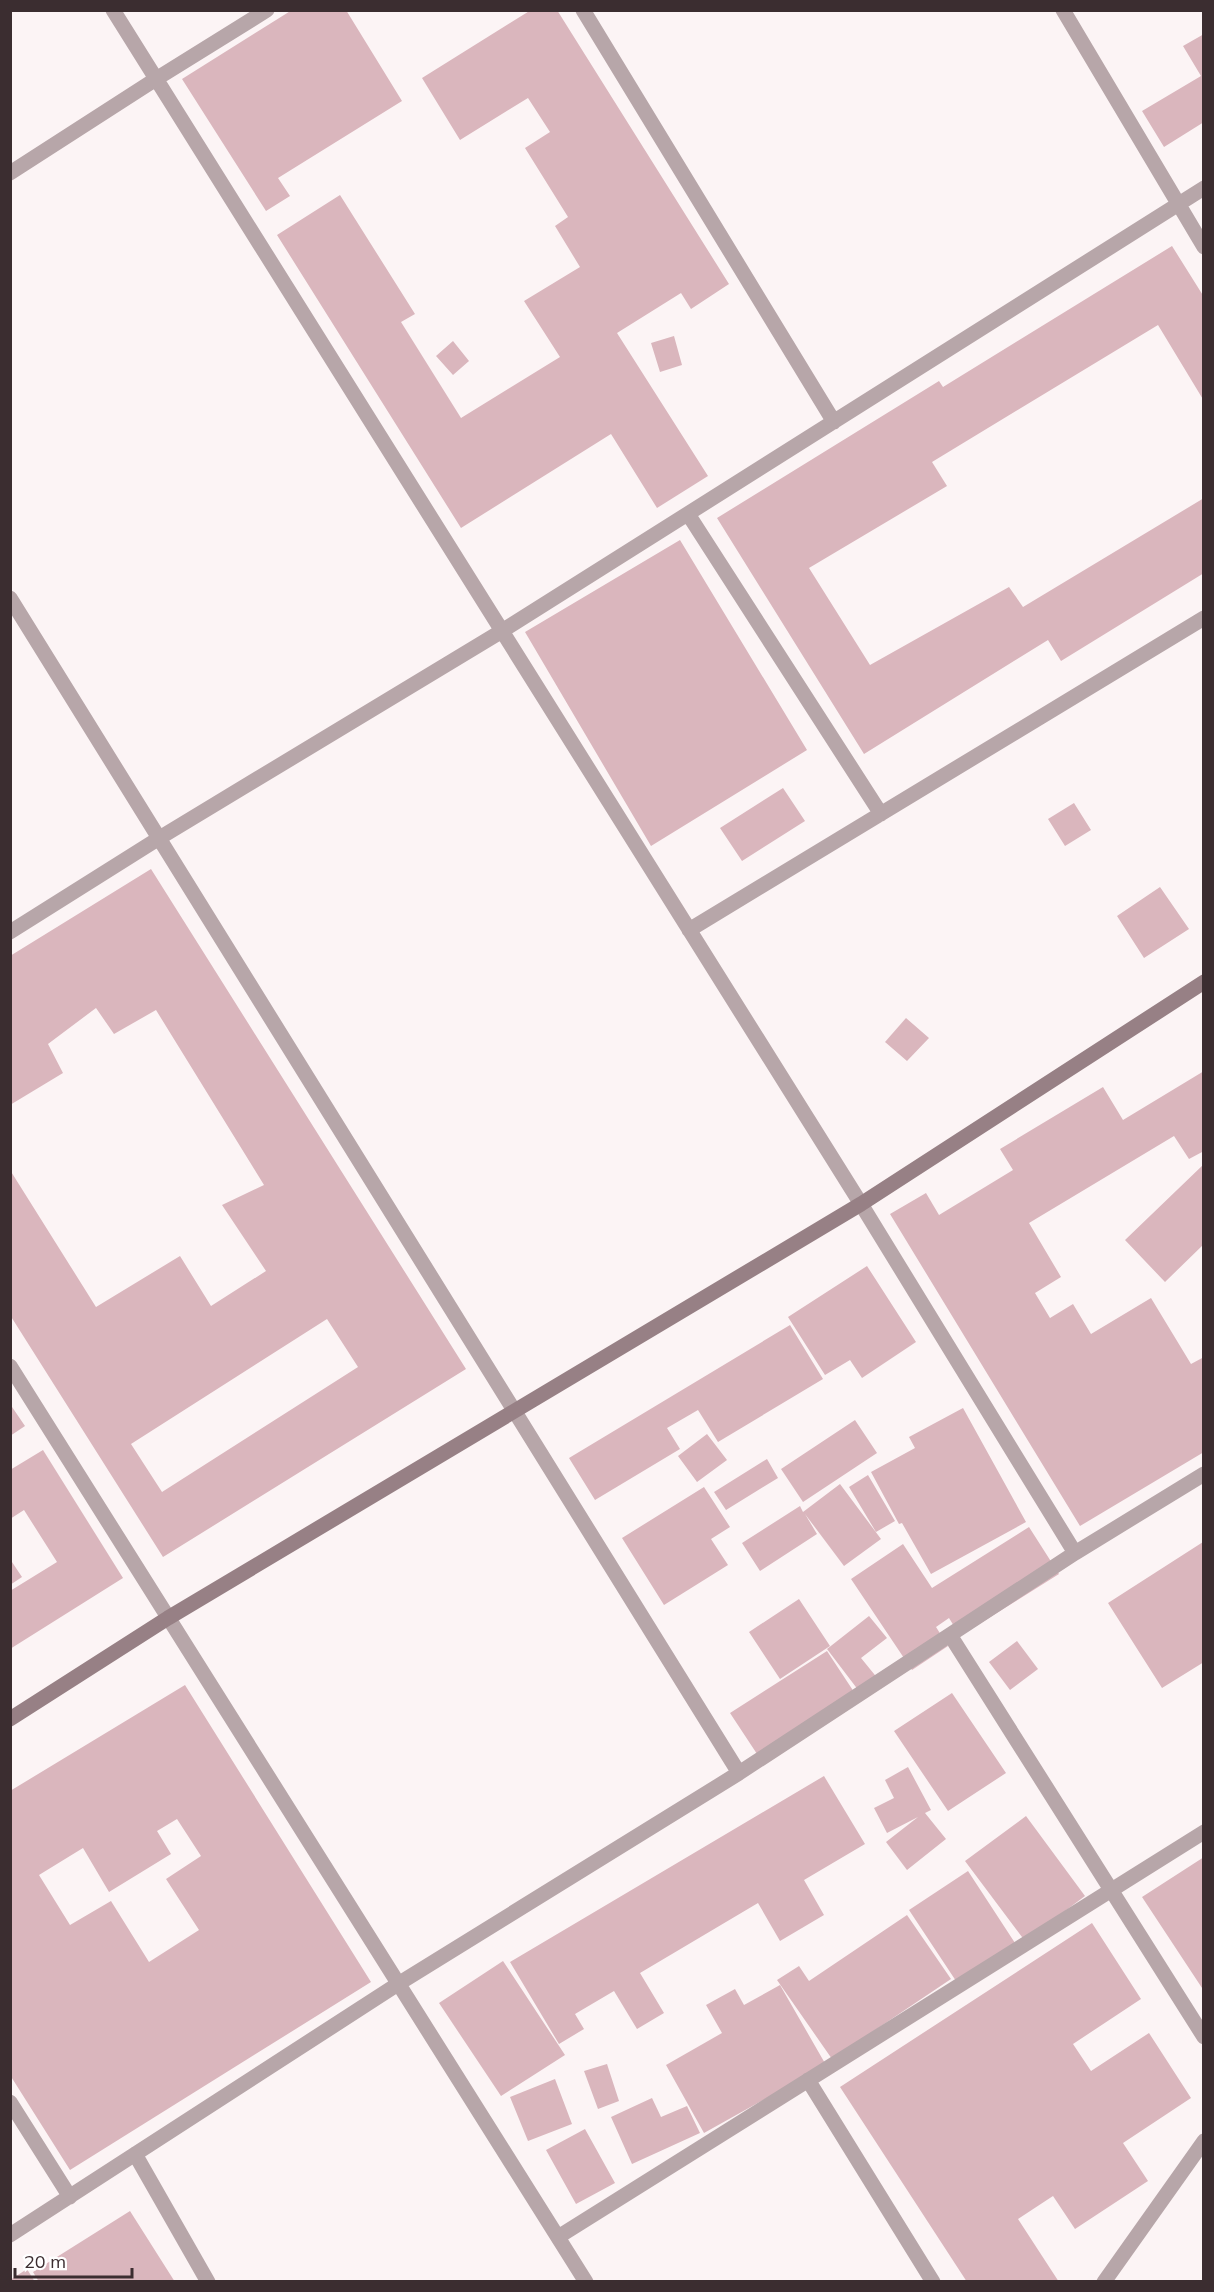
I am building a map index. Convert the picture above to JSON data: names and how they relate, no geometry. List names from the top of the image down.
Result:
{
  "scale_bar": "20 m"
}
